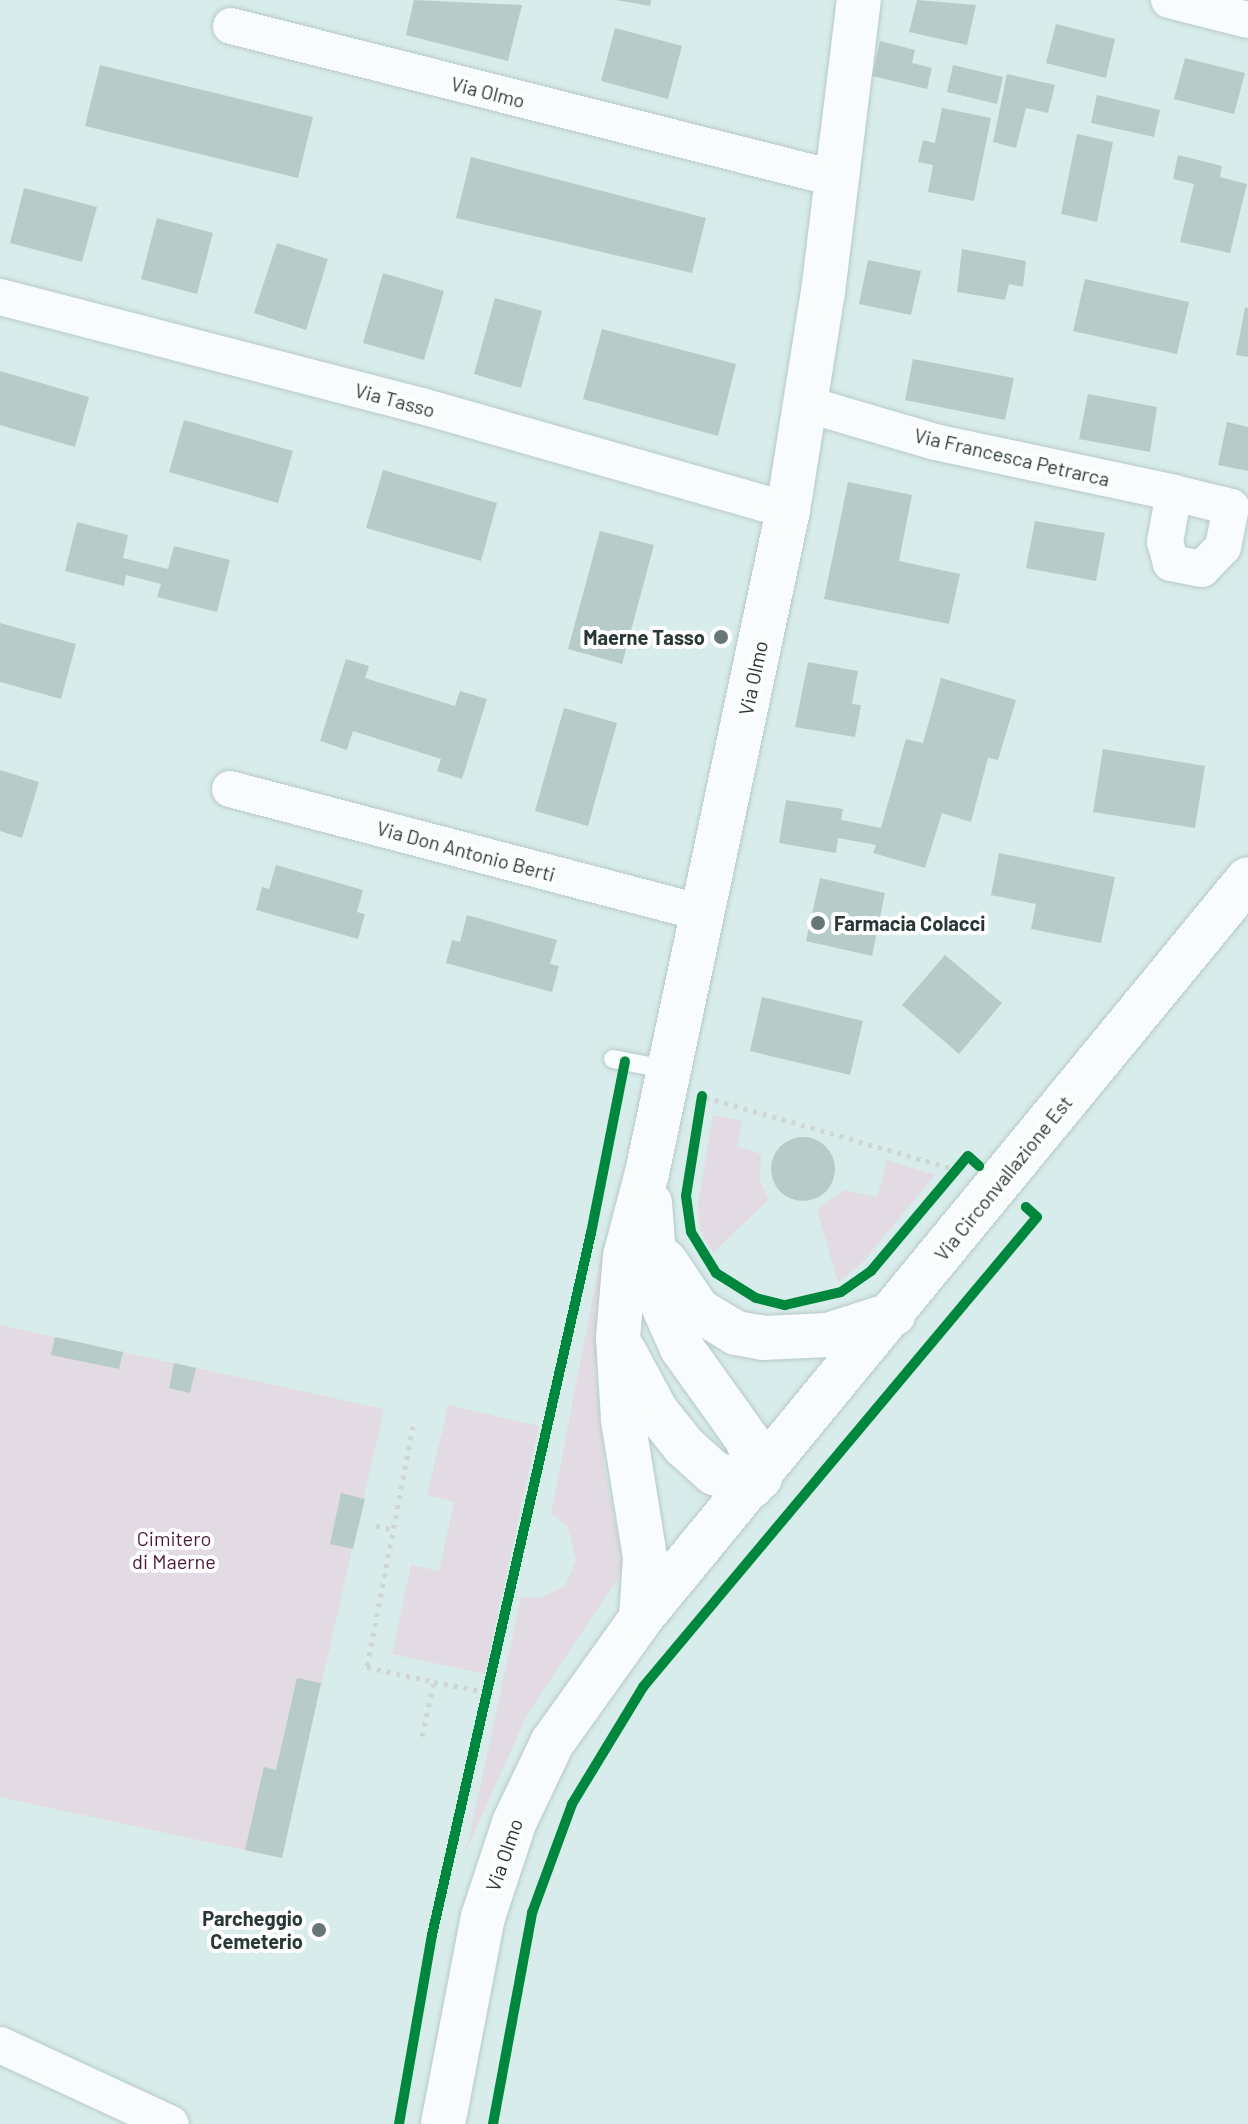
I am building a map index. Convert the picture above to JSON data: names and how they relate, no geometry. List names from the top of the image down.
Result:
{
  "streets": {
    "street": [
      "Via Olmo",
      "Via Tasso",
      "Via Francesca Petrarca",
      "Via Don Antonio Berti",
      "Via Circonvallazione Est"
    ]
  },
  "crossings": [
    ["Via Olmo", "Via Tasso"],
    ["Via Olmo", "Via Francesca Petrarca"],
    ["Via Olmo", "Via Don Antonio Berti"],
    ["Via Olmo", "Via Circonvallazione Est"]
  ],
  "parks": ["Cimitero di Maerne"],
  "places": ["Maerne Tasso", "Farmacia Colacci", "Parcheggio Cemeterio"]
}
